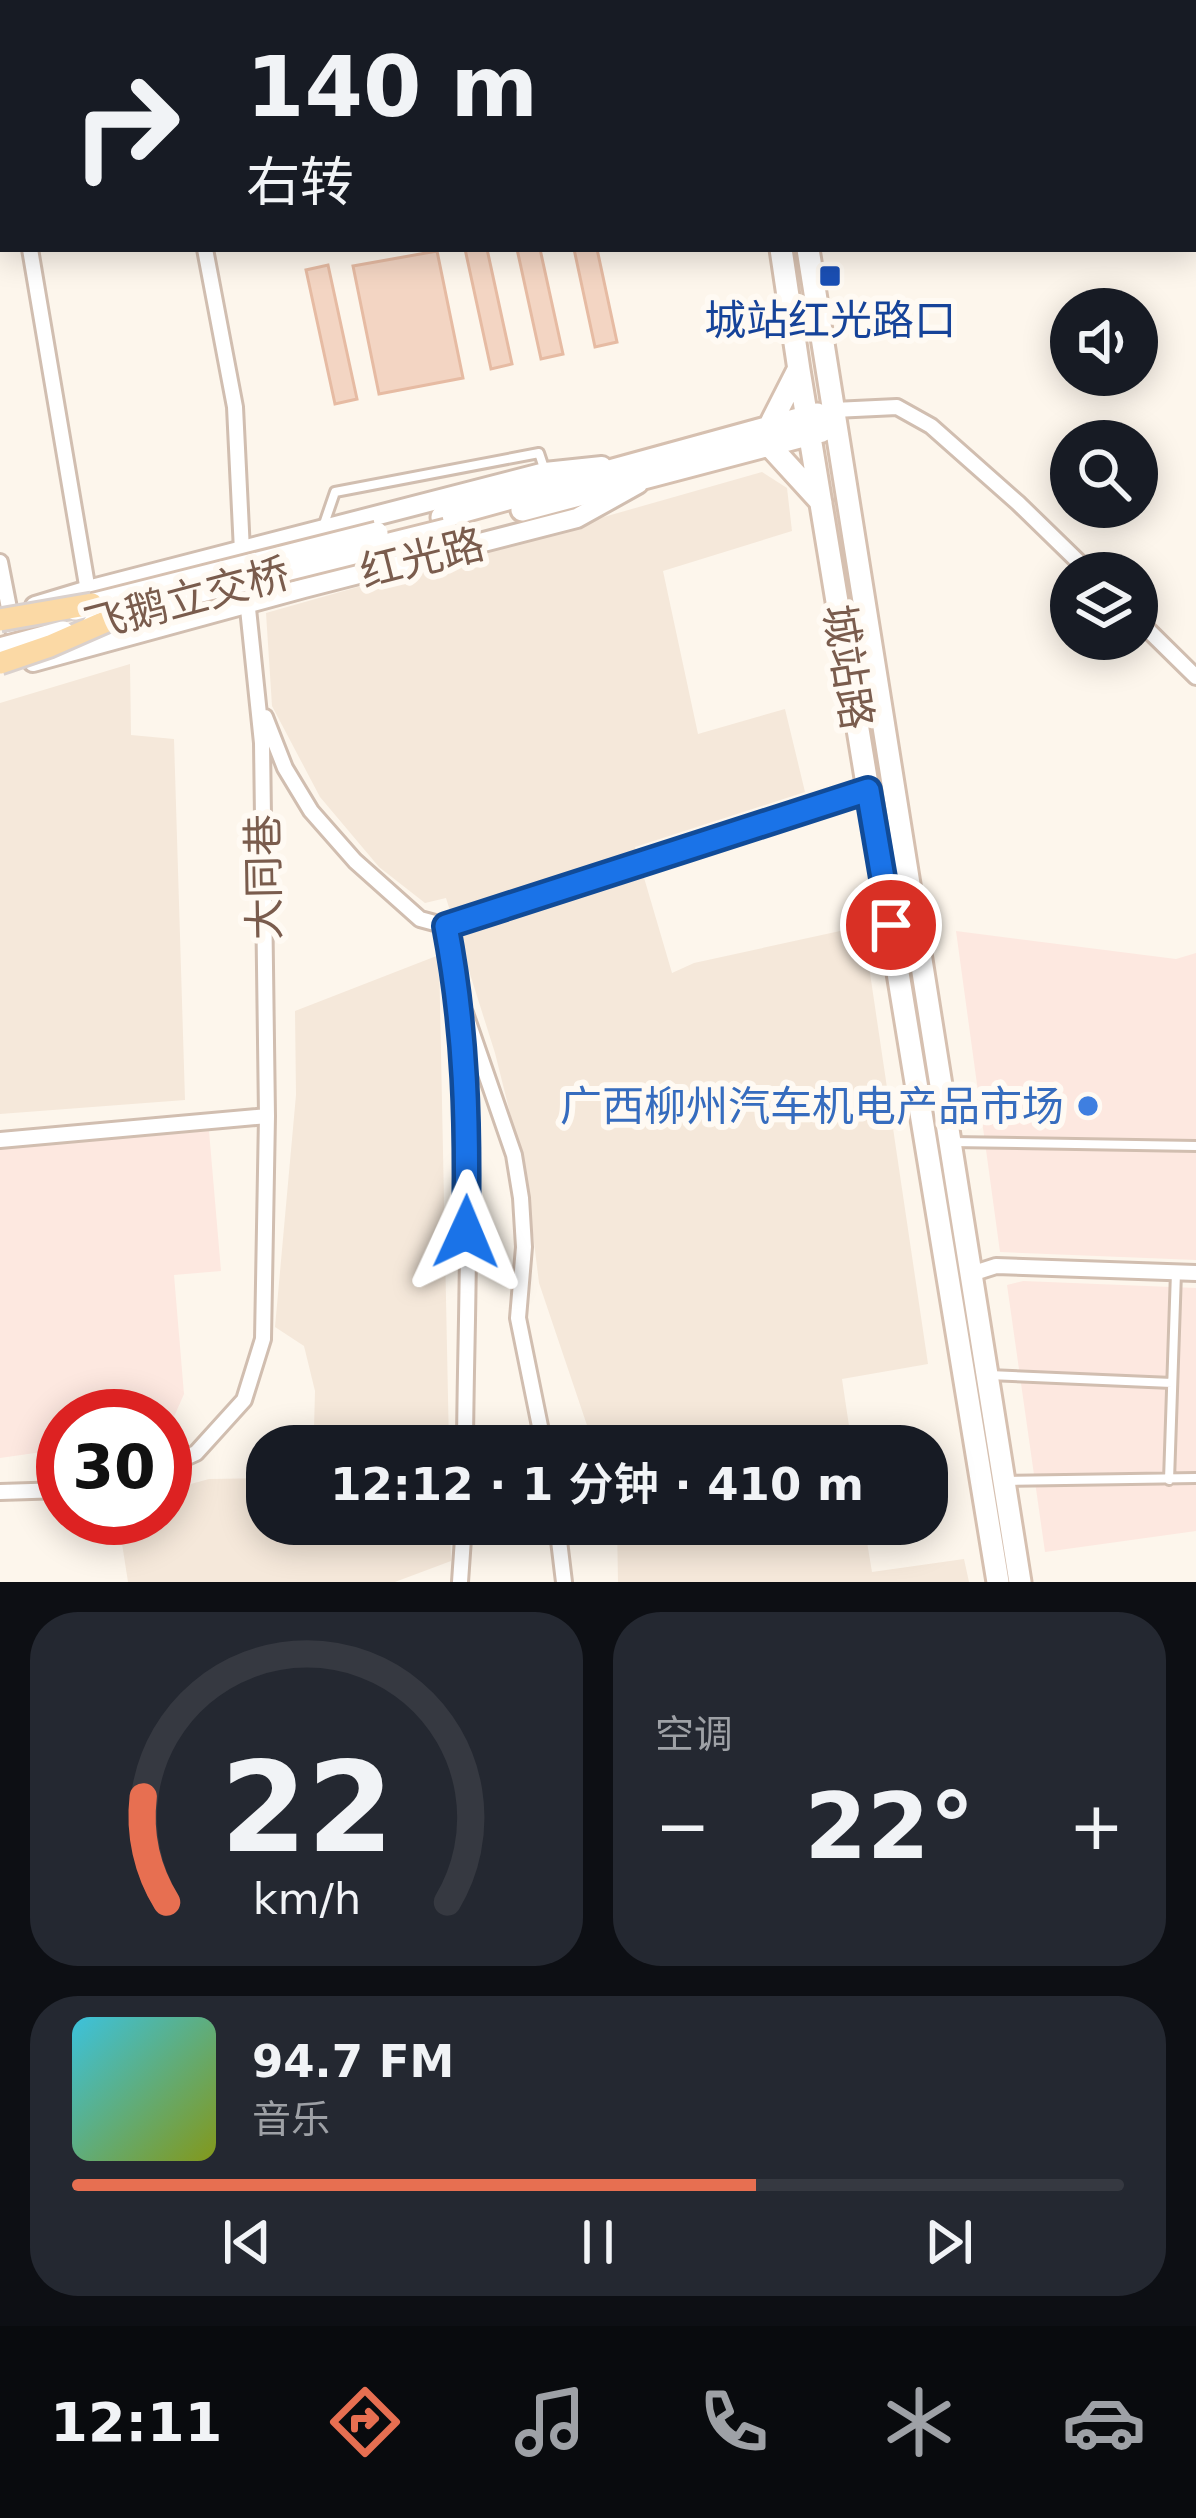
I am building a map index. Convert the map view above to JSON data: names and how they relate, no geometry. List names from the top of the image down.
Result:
{
  "streets": {
    "main road": ["红光路", "飞鹅立交桥", "城站路"],
    "street": ["大同巷"]
  },
  "crossings": [
    ["红光路", "飞鹅立交桥"],
    ["红光路", "城站路"],
    ["红光路", "大同巷"]
  ],
  "places": {
    "transit": ["城站红光路口"],
    "other": ["广西柳州汽车机电产品市场"]
  },
  "page": {
    "turn": ["140 m", "右转"],
    "limit": "30",
    "trip": "12:12 · 1 分钟 · 410 m",
    "tile": "空调",
    "heat": ["−", "22°", "+"],
    "song": ["94.7 FM", "音乐"],
    "tabs": "12:11",
    "gauge": ["22", "km/h"]
  }
}
